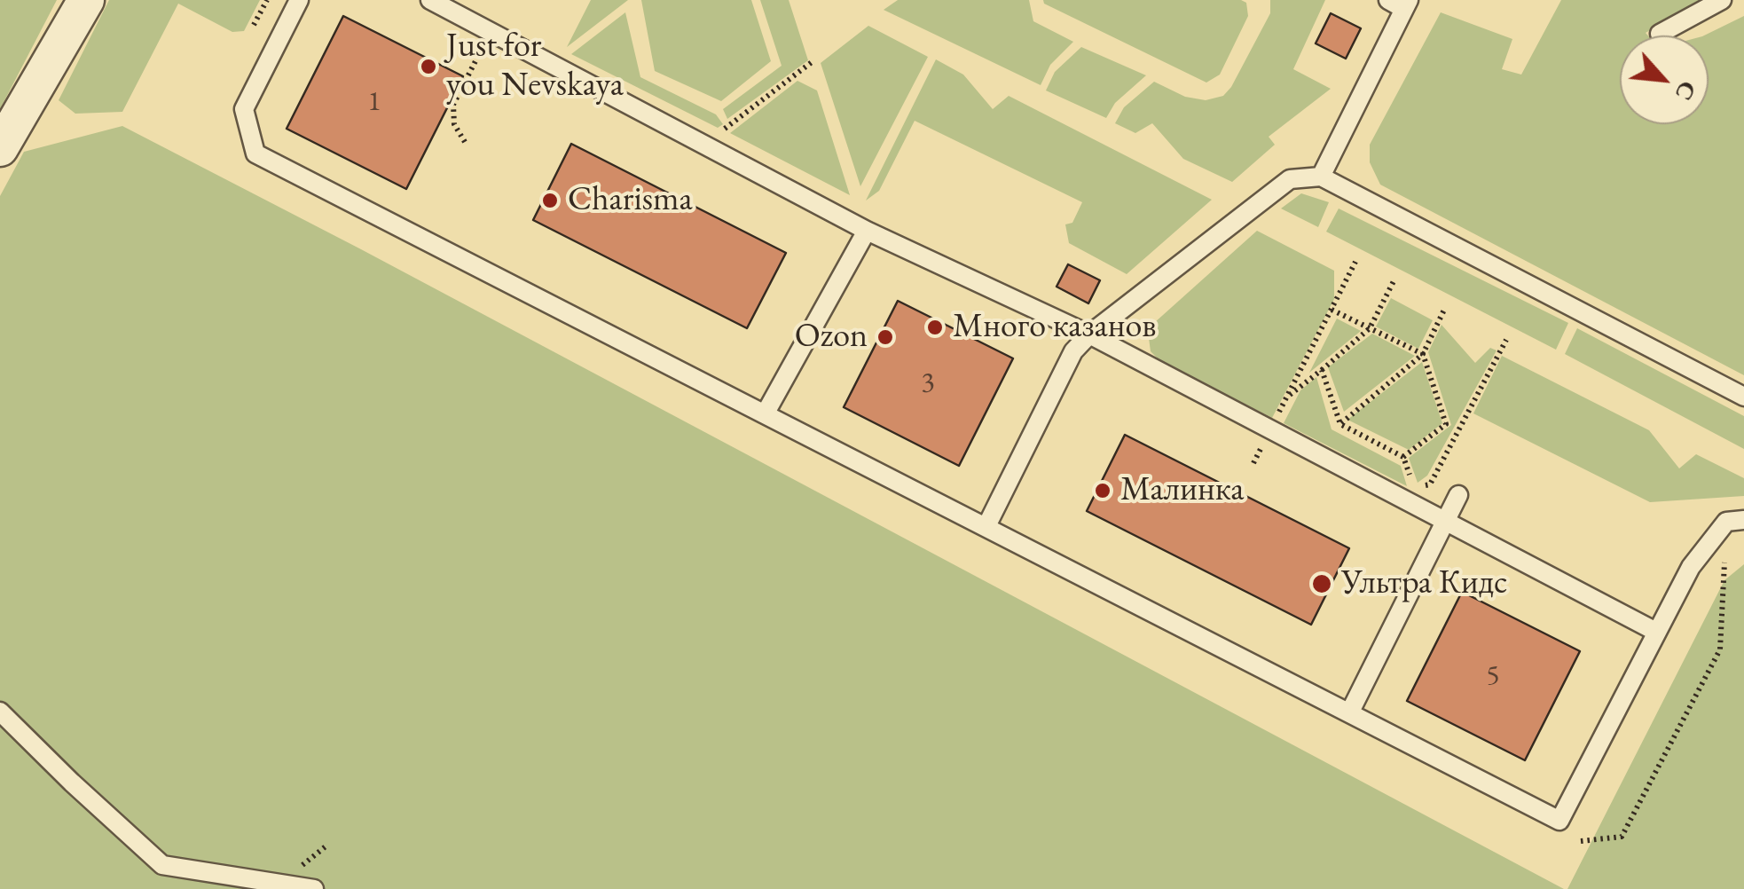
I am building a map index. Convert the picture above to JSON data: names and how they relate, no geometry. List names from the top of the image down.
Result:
{
  "places": [
    "Just for you Nevskaya",
    "Charisma",
    "Много казанов",
    "Ozon",
    "Малинка",
    "Ультра Кидс"
  ],
  "house_numbers": ["1", "3", "5"],
  "north": "bottom right"
}
